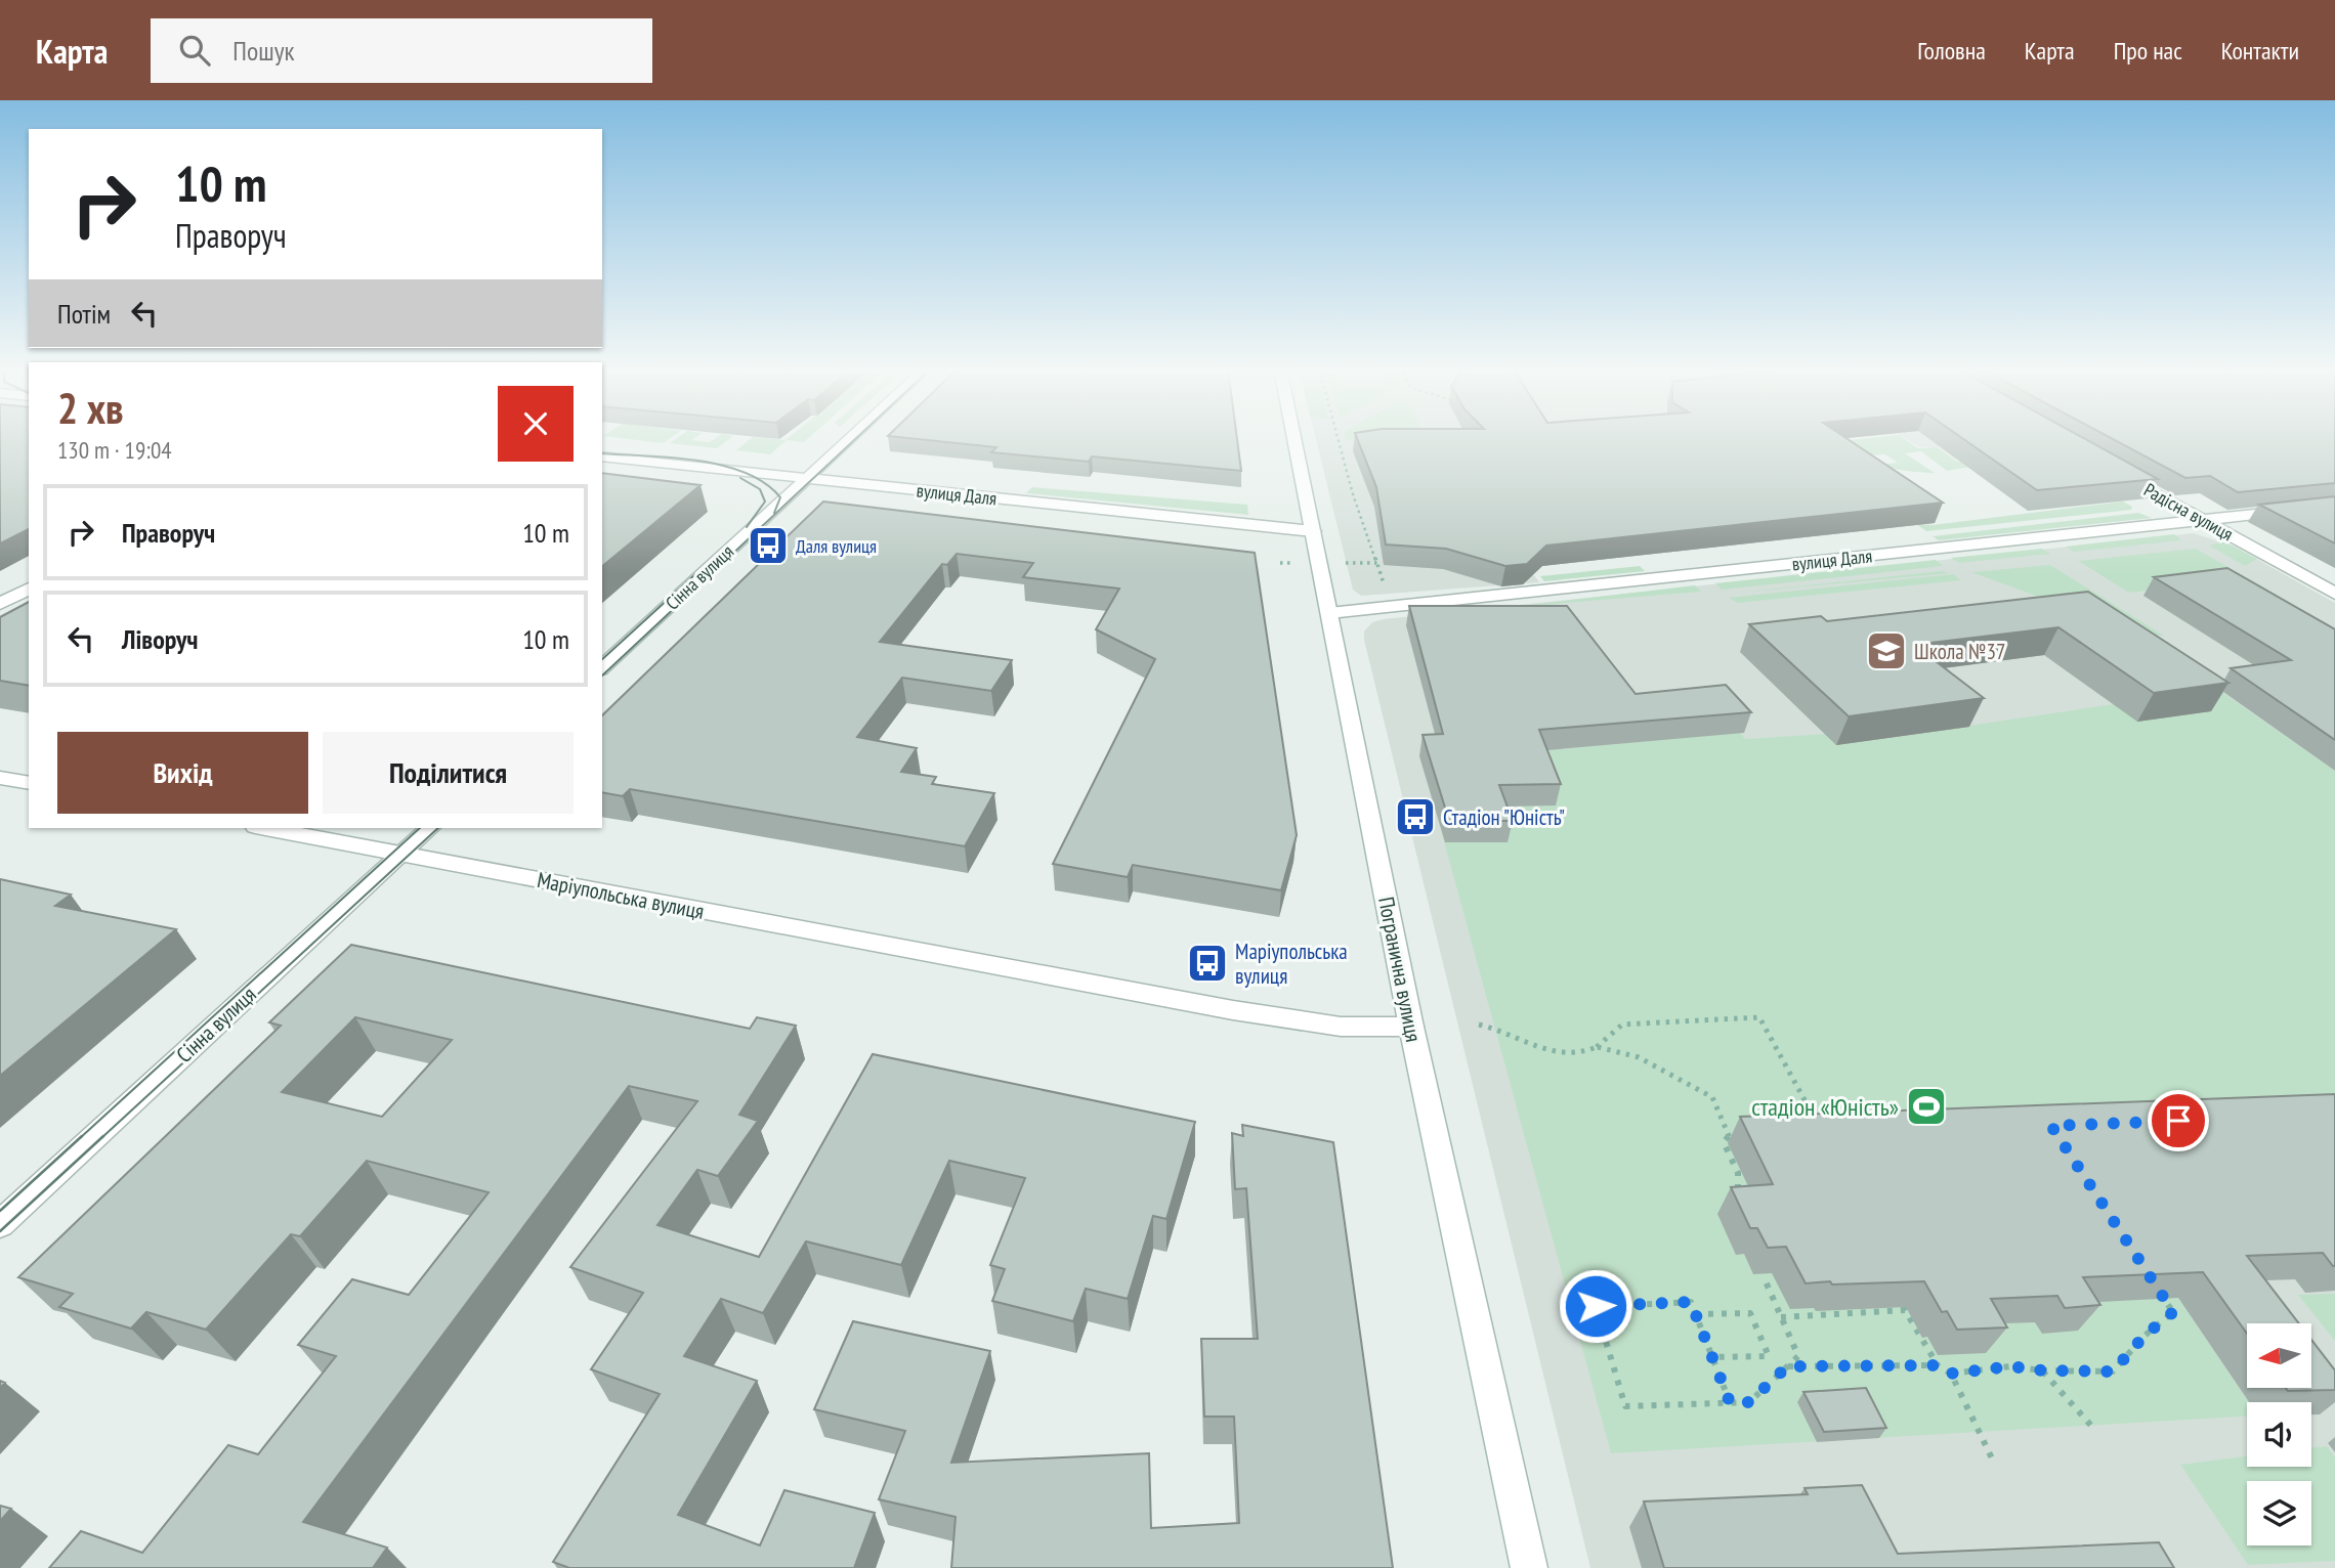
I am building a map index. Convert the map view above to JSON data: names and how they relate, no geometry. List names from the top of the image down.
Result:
{
  "streets": {
    "street": [
      "вулиця Даля",
      "Радісна вулиця",
      "Сінна вулиця",
      "Маріупольська вулиця",
      "Погранична вулиця"
    ]
  },
  "crossings": [
    ["вулиця Даля", "Радісна вулиця"],
    ["вулиця Даля", "Сінна вулиця"],
    ["вулиця Даля", "Погранична вулиця"],
    ["Сінна вулиця", "Маріупольська вулиця"],
    ["Маріупольська вулиця", "Погранична вулиця"]
  ],
  "places": {
    "bus stop": ["Даля вулиця", "Стадіон \"Юність\"", "Маріупольська вулиця"],
    "school or university": ["Школа №37"],
    "sports": ["стадіон «Юність»"]
  },
  "north": "left",
  "page": {
    "header": "Карта",
    "search": "Пошук",
    "nav": [
      "Головна",
      "Карта",
      "Про нас",
      "Контакти"
    ],
    "turn": ["10 m", "Праворуч"],
    "then": "Потім",
    "heading": ["2 хв", "130 m · 19:04"],
    "list": [
      {
        "name": "Праворуч",
        "value": "10 m"
      },
      {
        "name": "Ліворуч",
        "value": "10 m"
      }
    ],
    "buttons": ["Вихід", "Поділитися"]
  }
}
